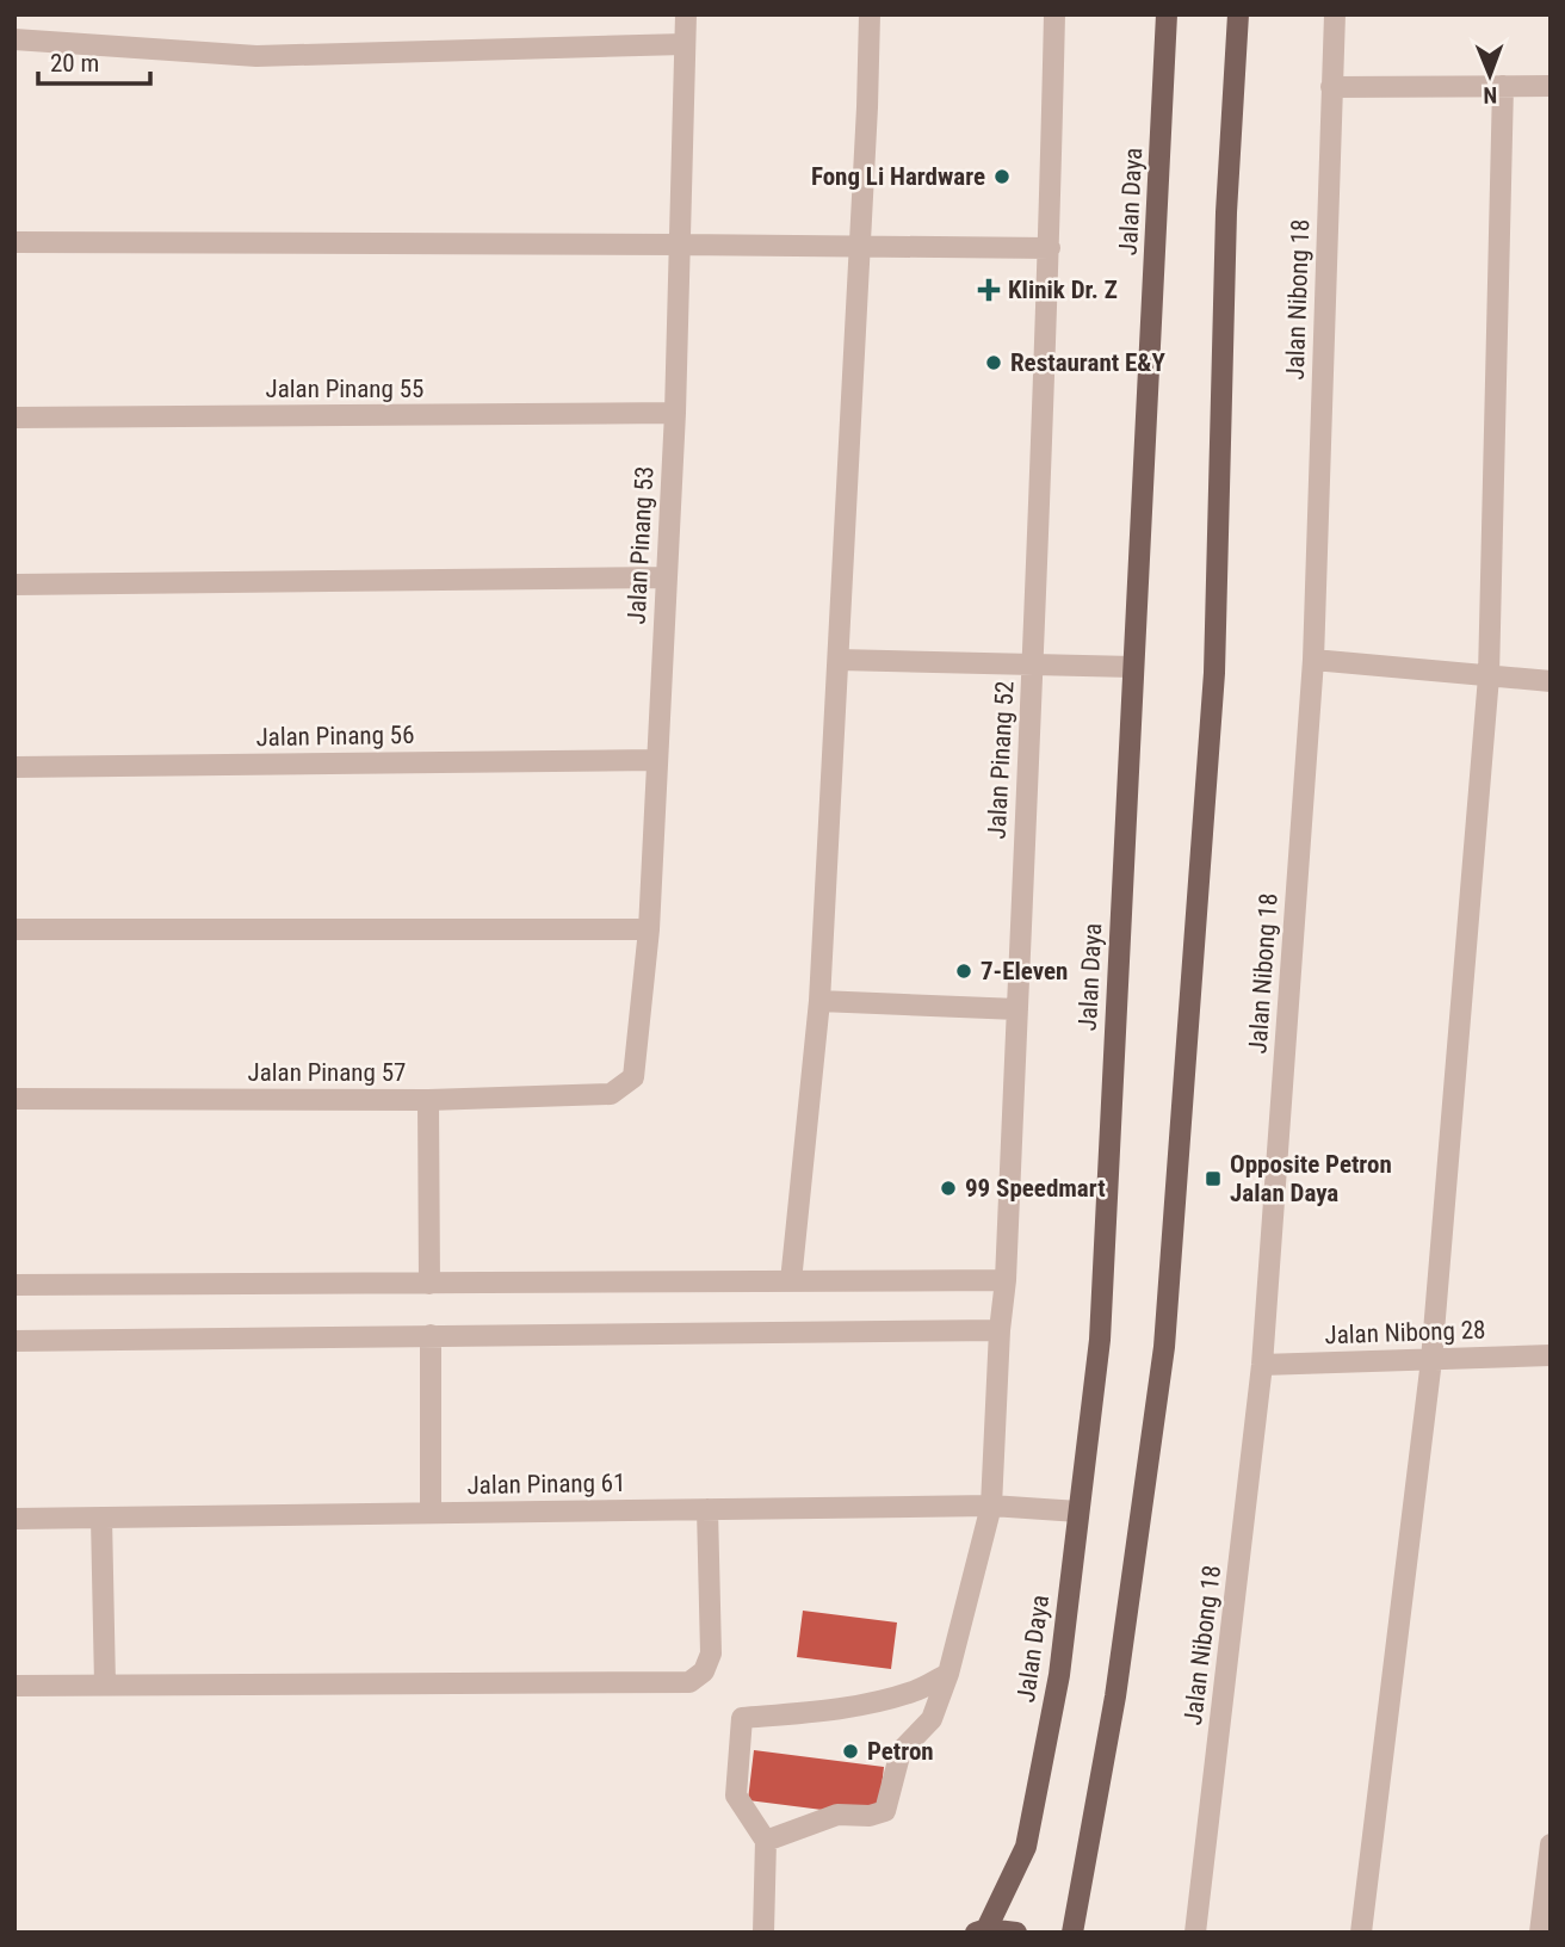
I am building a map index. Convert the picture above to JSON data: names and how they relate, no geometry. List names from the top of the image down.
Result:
{
  "streets": {
    "main road": ["Jalan Daya"],
    "street": [
      "Jalan Nibong 18",
      "Jalan Pinang 55",
      "Jalan Pinang 53",
      "Jalan Pinang 56",
      "Jalan Pinang 52",
      "Jalan Pinang 57",
      "Jalan Nibong 28",
      "Jalan Pinang 61"
    ]
  },
  "crossings": [
    ["Jalan Daya", "Jalan Pinang 61"],
    ["Jalan Nibong 18", "Jalan Nibong 28"],
    ["Jalan Pinang 55", "Jalan Pinang 53"],
    ["Jalan Pinang 53", "Jalan Pinang 56"],
    ["Jalan Pinang 53", "Jalan Pinang 57"],
    ["Jalan Pinang 52", "Jalan Pinang 61"]
  ],
  "places": {
    "other": [
      "Fong Li Hardware",
      "Restaurant E&Y",
      "7-Eleven",
      "99 Speedmart",
      "Petron"
    ],
    "health": ["Klinik Dr. Z"],
    "transit": ["Opposite Petron Jalan Daya"]
  },
  "scale_bar": "20 m",
  "north": "bottom"
}
